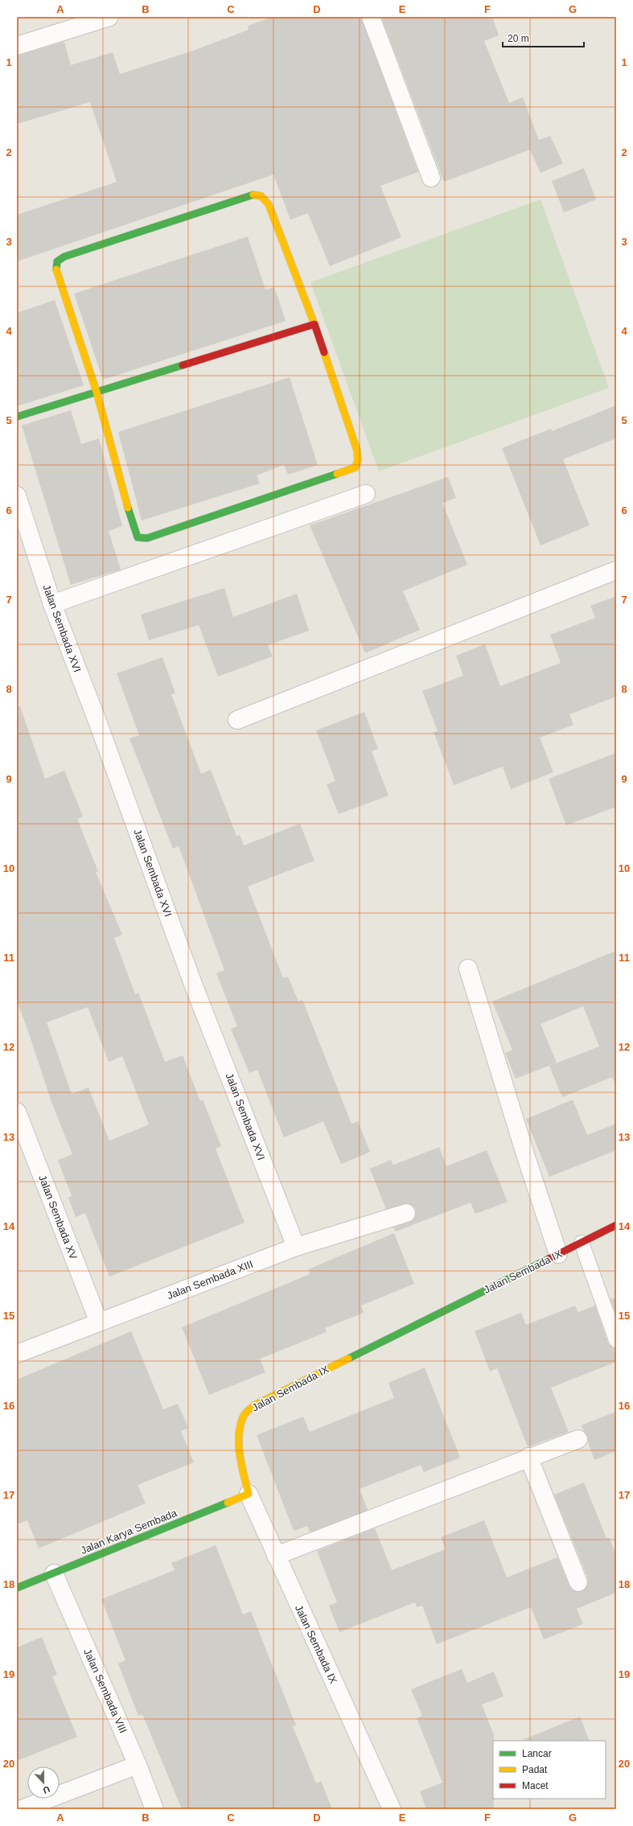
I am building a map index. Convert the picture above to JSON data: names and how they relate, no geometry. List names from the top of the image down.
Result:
{
  "streets": {
    "street": [
      "Jalan Sembada XVI",
      "Jalan Sembada XV",
      "Jalan Sembada IX",
      "Jalan Sembada XIII",
      "Jalan Karya Sembada",
      "Jalan Sembada VIII"
    ]
  },
  "crossings": [
    ["Jalan Sembada XVI", "Jalan Sembada XIII"],
    ["Jalan Sembada XV", "Jalan Sembada XIII"],
    ["Jalan Sembada IX", "Jalan Karya Sembada"],
    ["Jalan Karya Sembada", "Jalan Sembada VIII"]
  ],
  "legend": ["Lancar", "Padat", "Macet"],
  "scale_bar": "20 m",
  "north": "bottom",
  "grid": {
    "columns": [
      "A",
      "B",
      "C",
      "D",
      "E",
      "F",
      "G"
    ],
    "rows": [
      "1",
      "2",
      "3",
      "4",
      "5",
      "6",
      "7",
      "8",
      "9",
      "10",
      "11",
      "12",
      "13",
      "14",
      "15",
      "16",
      "17",
      "18",
      "19",
      "20"
    ]
  }
}
